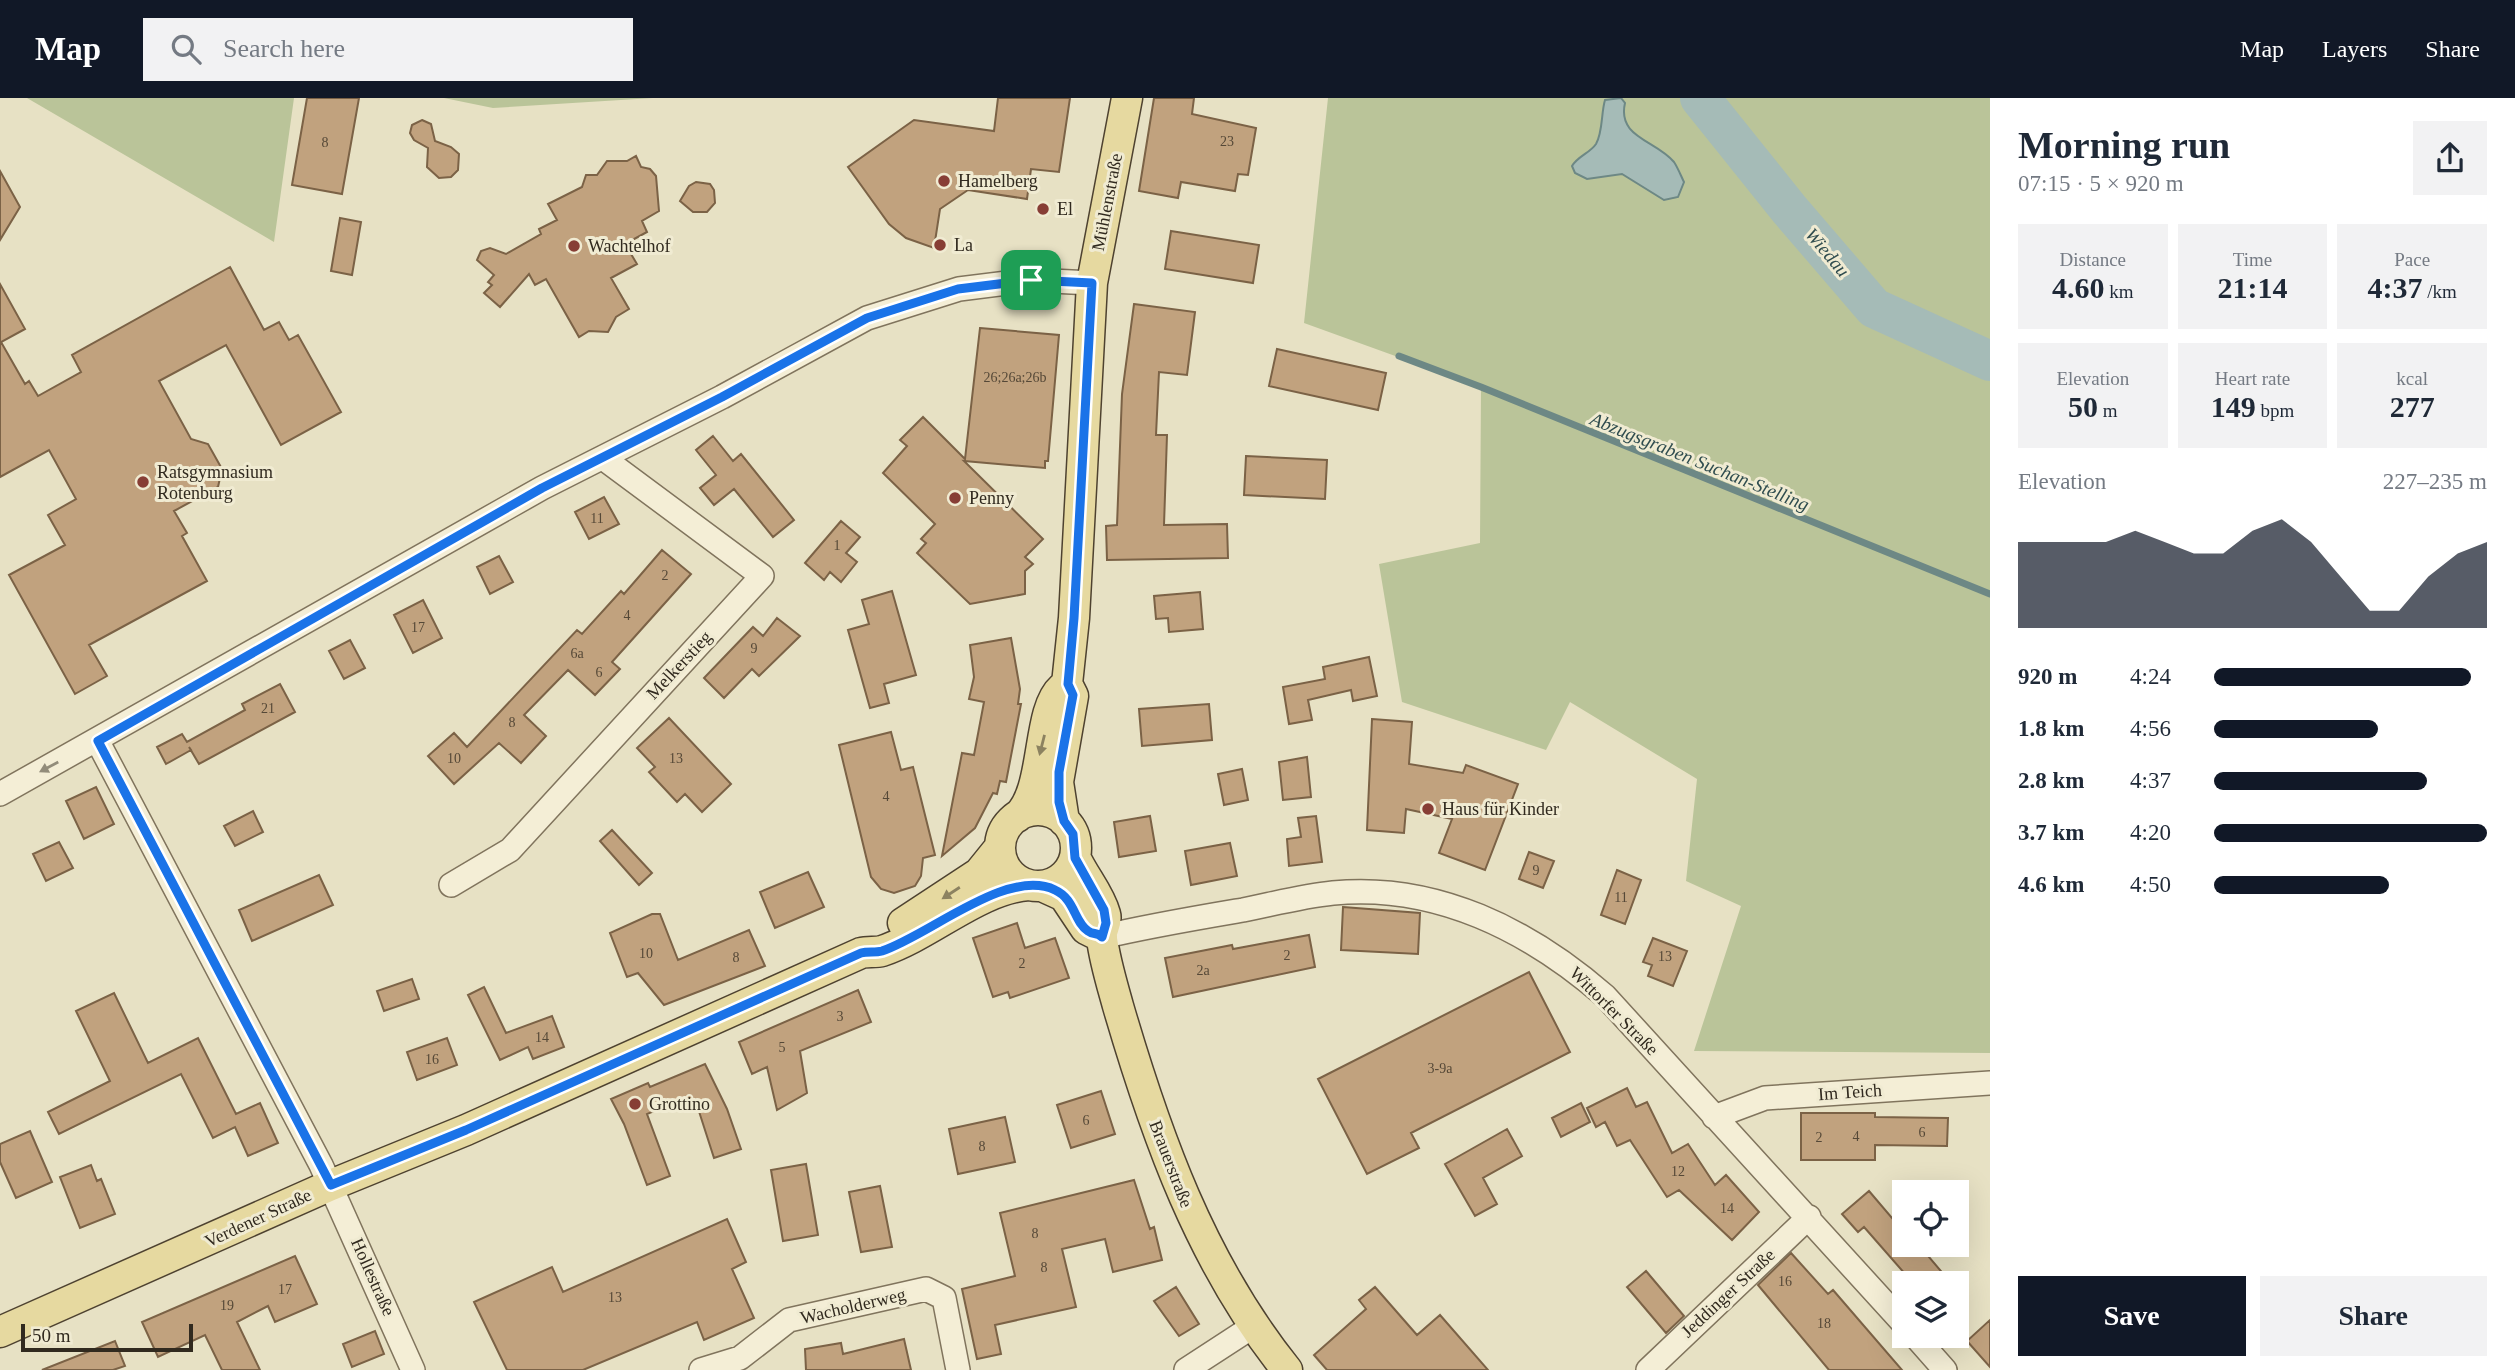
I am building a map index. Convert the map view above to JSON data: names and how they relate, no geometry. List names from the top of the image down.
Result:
{
  "streets": {
    "main road": ["Mühlenstraße", "Brauerstraße", "Verdener Straße"],
    "street": [
      "Melkerstieg",
      "Wittorfer Straße",
      "Im Teich",
      "Hollestraße",
      "Jeddinger Straße",
      "Wacholderweg"
    ]
  },
  "crossings": [
    ["Mühlenstraße", "Brauerstraße"],
    ["Mühlenstraße", "Verdener Straße"],
    ["Wittorfer Straße", "Im Teich"],
    ["Wittorfer Straße", "Brauerstraße"],
    ["Wittorfer Straße", "Jeddinger Straße"],
    ["Brauerstraße", "Verdener Straße"],
    ["Verdener Straße", "Hollestraße"]
  ],
  "water": ["Wiedau", "Abzugsgraben Suchan-Stelling"],
  "places": [
    "Hamelberg",
    "El",
    "La",
    "Wachtelhof",
    "Ratsgymnasium Rotenburg",
    "Penny",
    "Haus für Kinder",
    "Grottino"
  ],
  "house_numbers": [
    "23",
    "8",
    "26;26a;26b",
    "11",
    "1",
    "2",
    "4",
    "17",
    "9",
    "6a",
    "6",
    "21",
    "8",
    "10",
    "13",
    "4",
    "9",
    "11",
    "10",
    "2",
    "13",
    "8",
    "2",
    "2a",
    "3",
    "14",
    "5",
    "16",
    "3-9a",
    "6",
    "6",
    "4",
    "2",
    "8",
    "12",
    "14",
    "8",
    "8",
    "16",
    "17",
    "13",
    "19",
    "18"
  ],
  "scale_bar": "50 m",
  "page": {
    "header": "Map",
    "search": "Search here",
    "nav": ["Map", "Layers", "Share"],
    "heading": ["Morning run", "07:15 · 5 × 920 m"],
    "stats": [
      ["Distance", "4.60 km"],
      ["Time", "21:14"],
      ["Pace", "4:37 /km"],
      ["Elevation", "50 m"],
      ["Heart rate", "149 bpm"],
      ["kcal", "277"]
    ],
    "chart": ["Elevation", "227–235 m"],
    "list": [
      {
        "name": "920 m",
        "note": "4:24"
      },
      {
        "name": "1.8 km",
        "note": "4:56"
      },
      {
        "name": "2.8 km",
        "note": "4:37"
      },
      {
        "name": "3.7 km",
        "note": "4:20"
      },
      {
        "name": "4.6 km",
        "note": "4:50"
      }
    ],
    "buttons": ["Save", "Share"],
    "scale": "50 m"
  }
}
